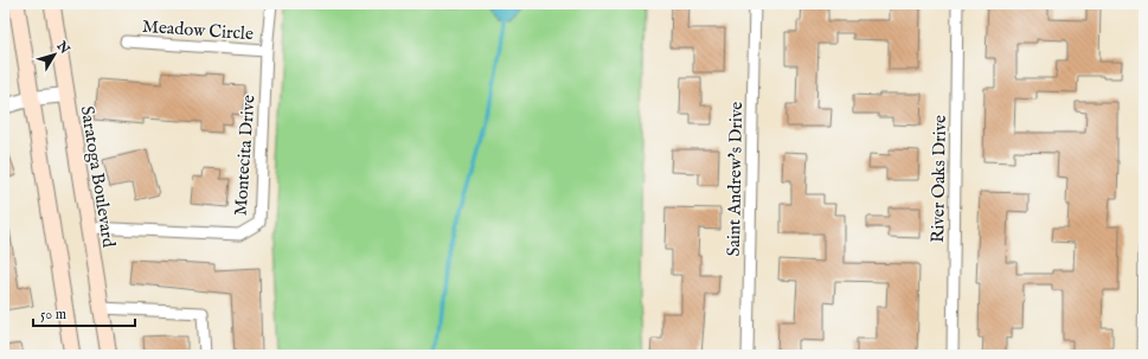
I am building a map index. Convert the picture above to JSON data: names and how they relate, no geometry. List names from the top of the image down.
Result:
{
  "streets": {
    "main road": ["Saratoga Boulevard"],
    "street": [
      "Meadow Circle",
      "Montecita Drive",
      "Saint Andrew's Drive",
      "River Oaks Drive"
    ]
  },
  "crossings": [
    ["Meadow Circle", "Montecita Drive"],
    ["Montecita Drive", "Saratoga Boulevard"]
  ],
  "scale_bar": "50 m",
  "north": "top right"
}
